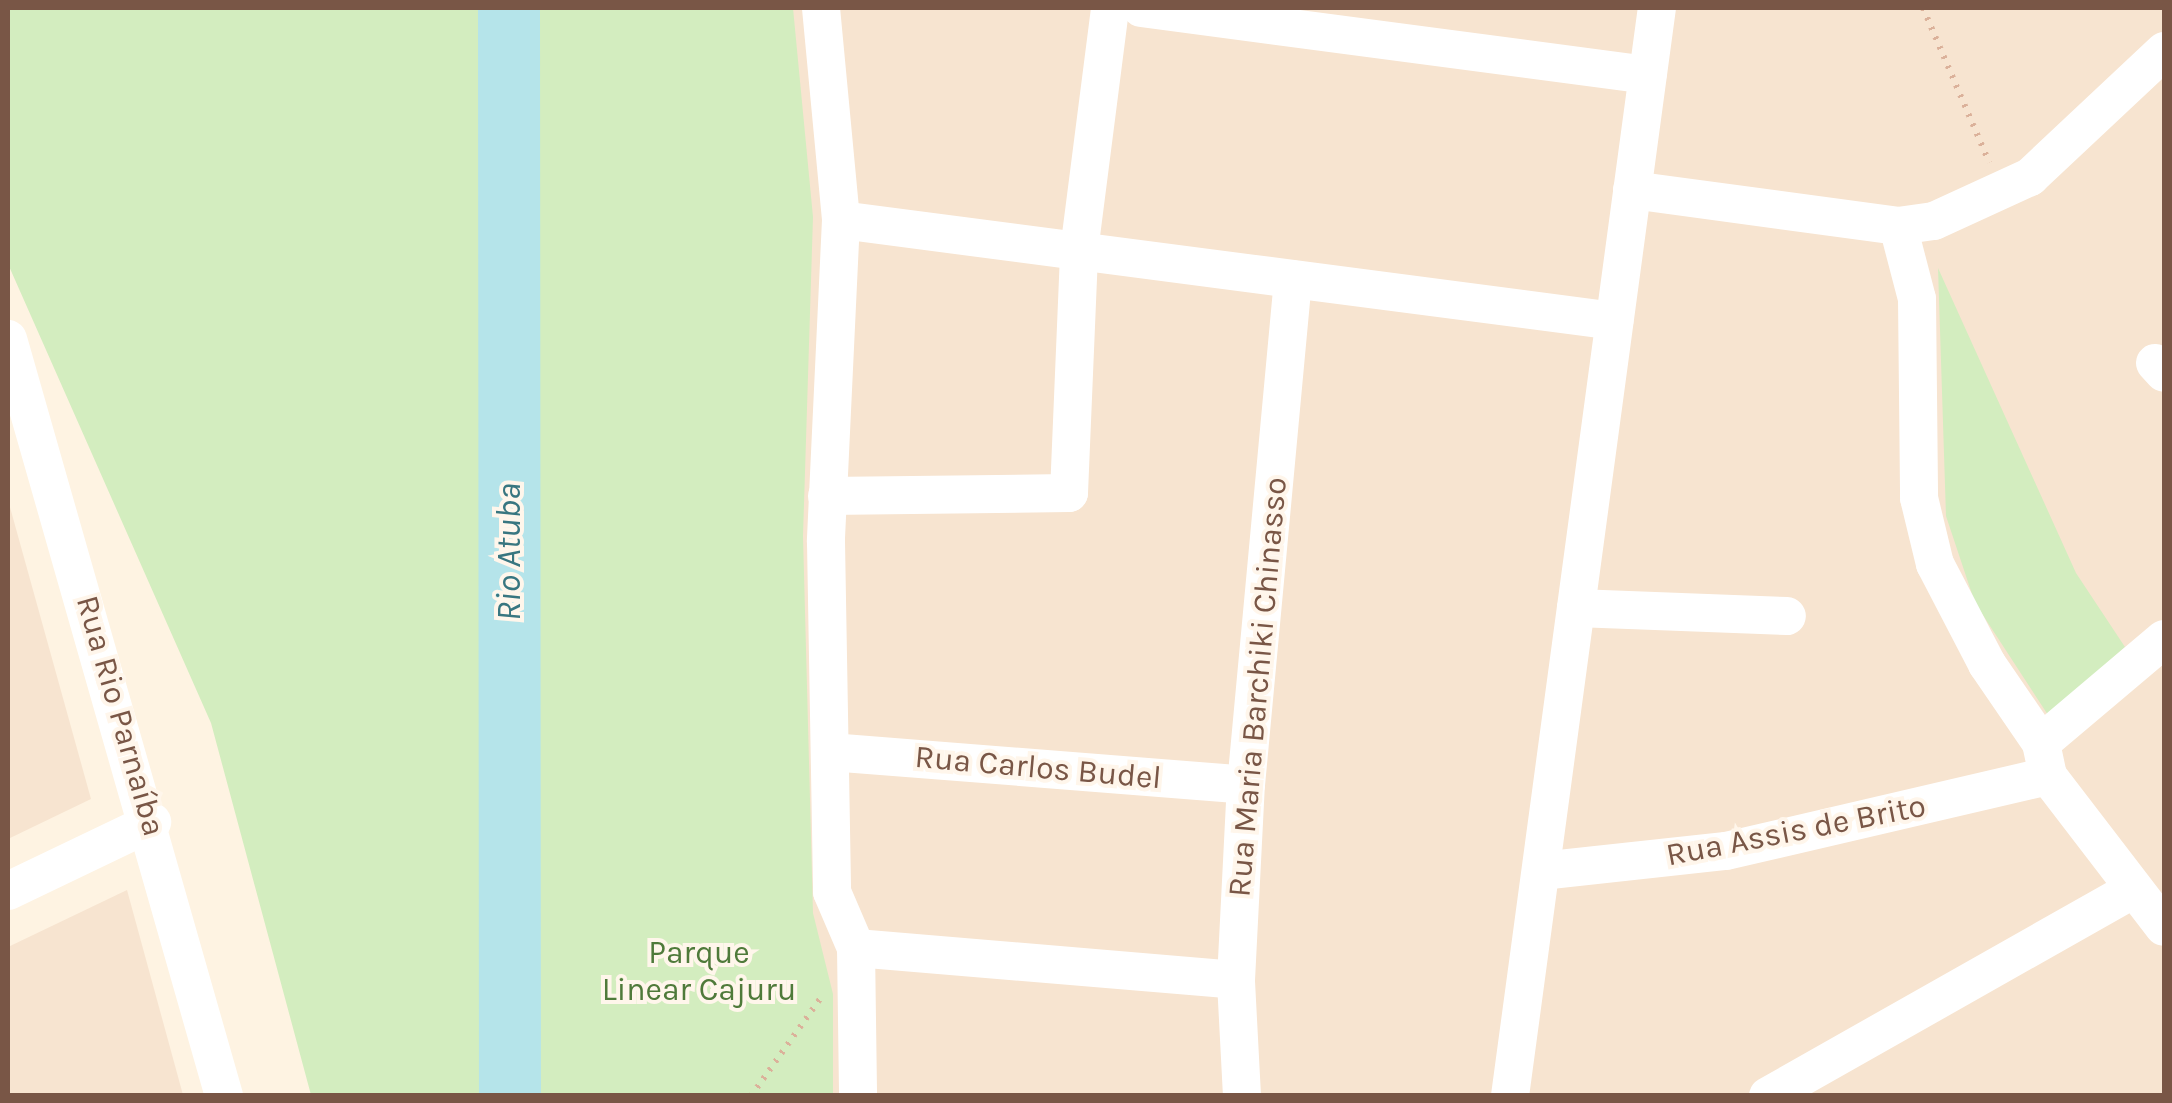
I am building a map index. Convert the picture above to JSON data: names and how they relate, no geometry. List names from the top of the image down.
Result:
{
  "streets": {
    "street": [
      "Rua Maria Barchiki Chinasso",
      "Rua Rio Parnaíba",
      "Rua Carlos Budel",
      "Rua Assis de Brito"
    ]
  },
  "crossings": [
    ["Rua Maria Barchiki Chinasso", "Rua Carlos Budel"]
  ],
  "water": ["Rio Atuba"],
  "parks": ["Parque Linear Cajuru"]
}
